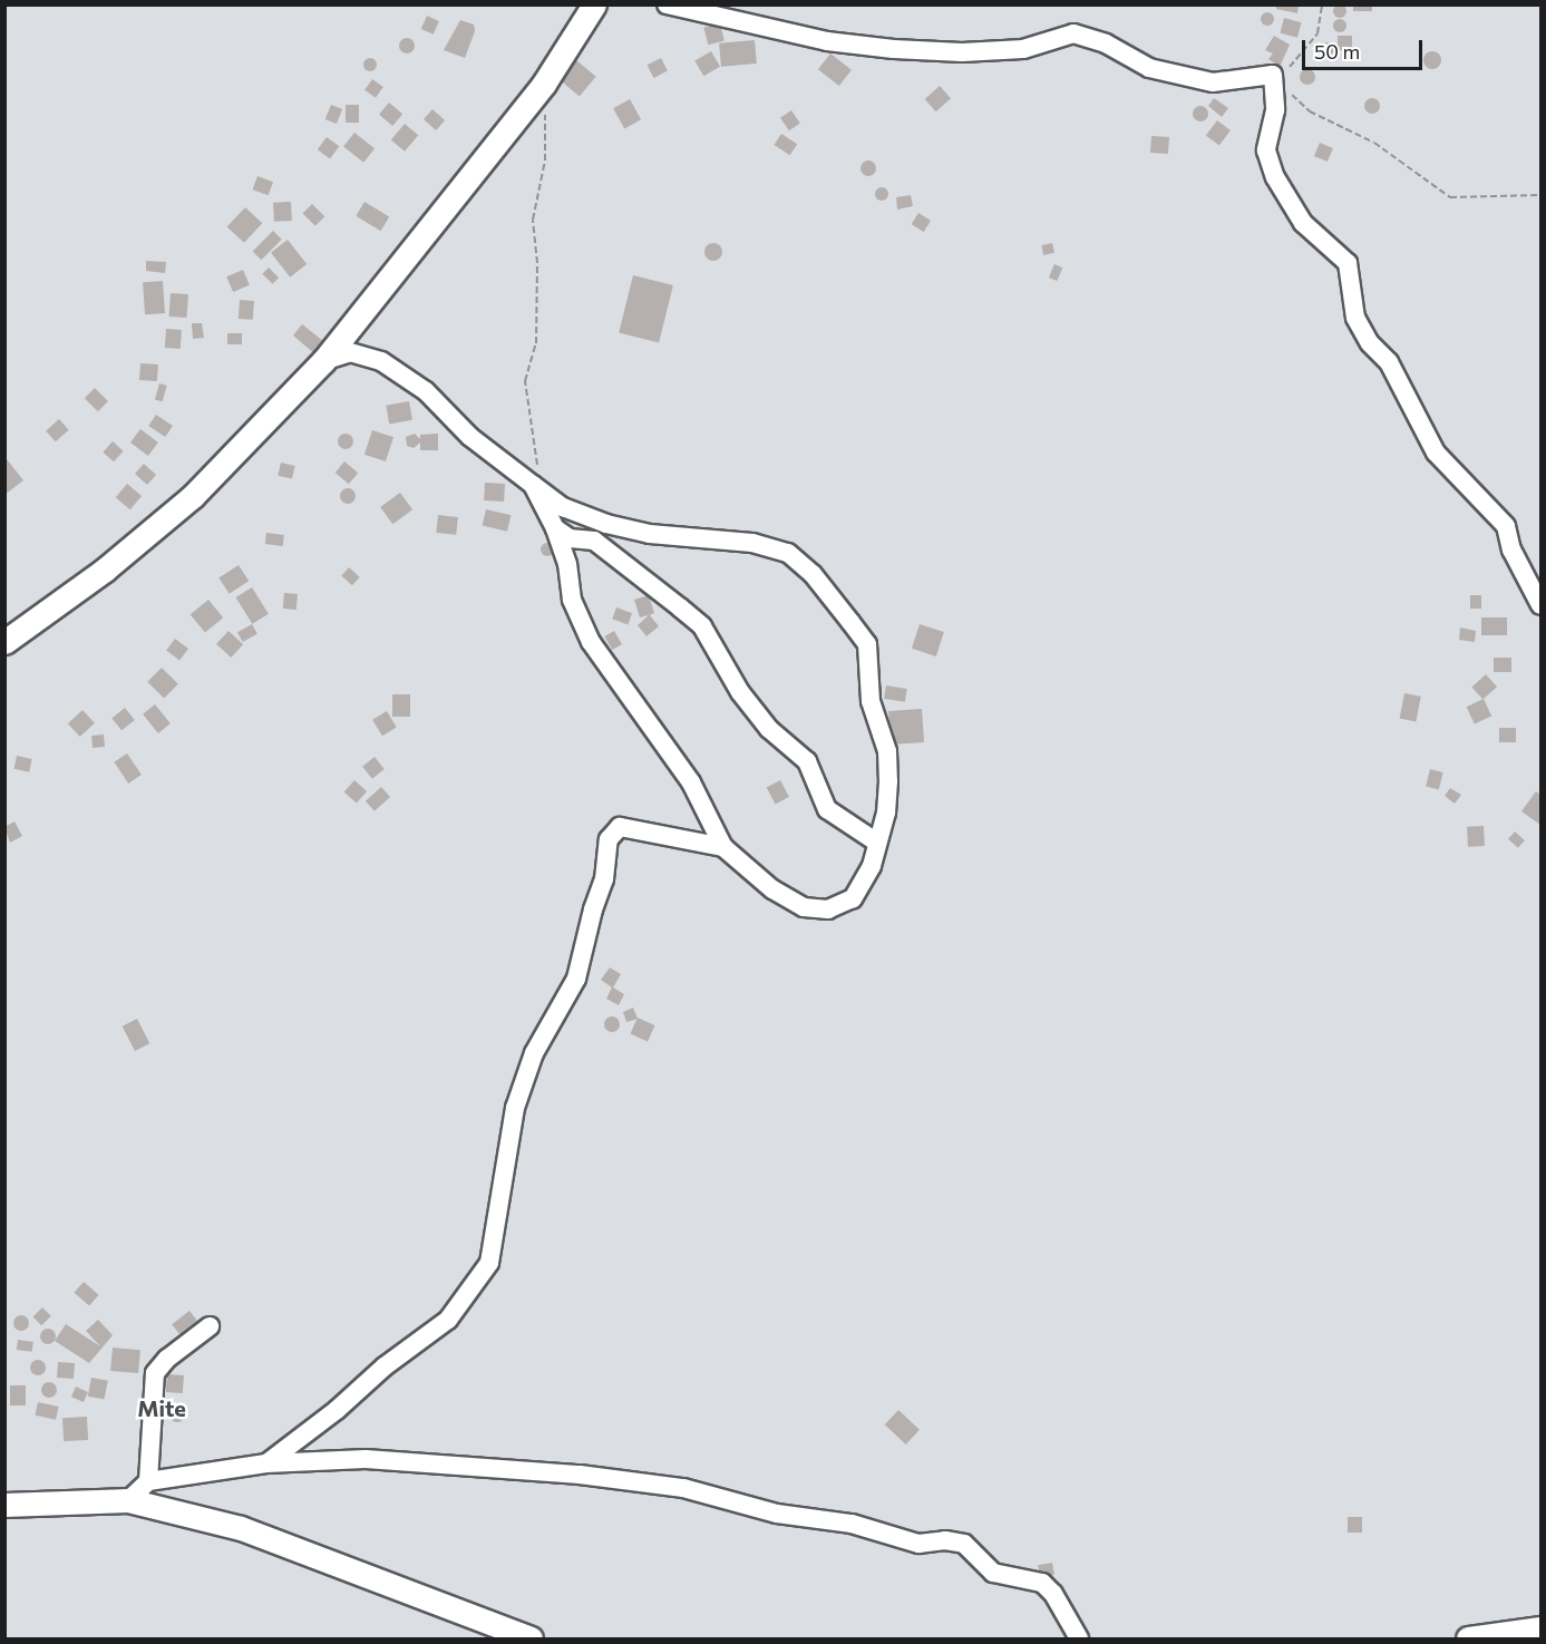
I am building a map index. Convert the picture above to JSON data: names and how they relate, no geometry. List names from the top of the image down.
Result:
{
  "districts": ["Mite"],
  "scale_bar": "50 m"
}
